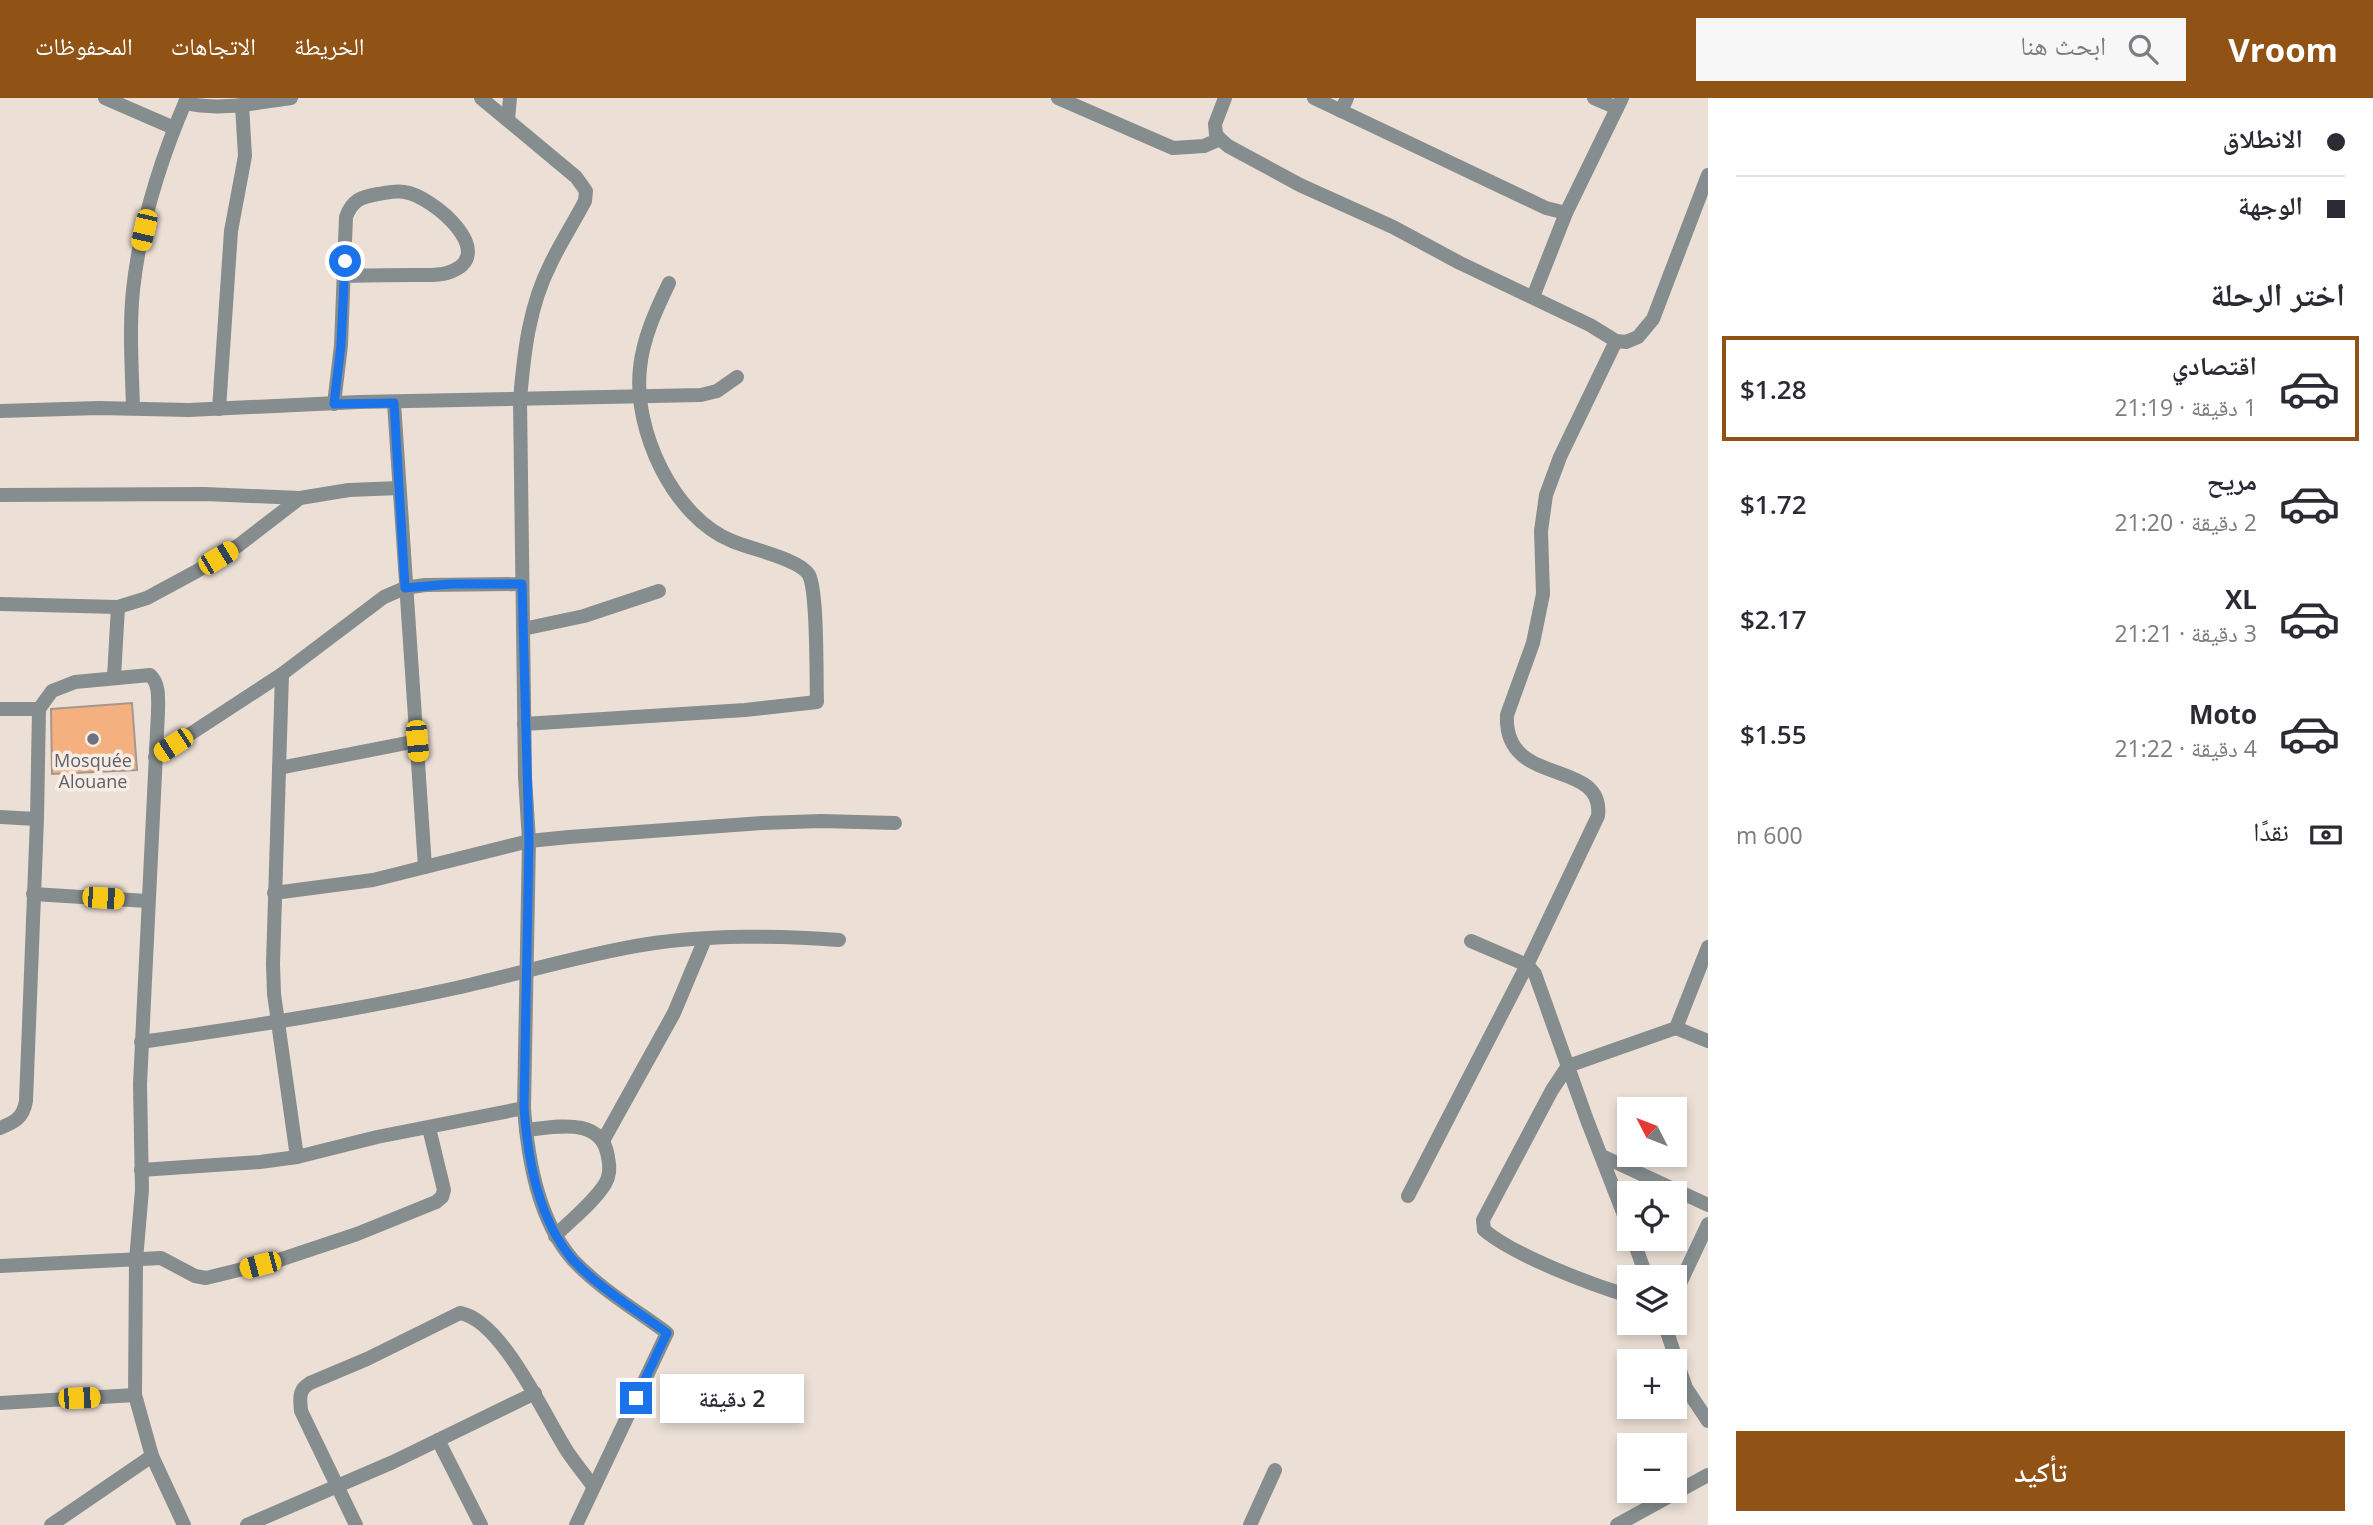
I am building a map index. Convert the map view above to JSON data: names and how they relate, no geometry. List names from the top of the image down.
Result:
{
  "places": ["Mosquée Alouane"],
  "north": "top left",
  "page": {
    "header": "Vroom",
    "search": "ابحث هنا",
    "nav": ["الخريطة", "الاتجاهات", "المحفوظات"],
    "banner": ["الانطلاق", "الوجهة"],
    "heading": "اختر الرحلة",
    "list": [
      {
        "name": "اقتصادي",
        "note": "1 دقيقة · 21:19",
        "value": "$1.28"
      },
      {
        "name": "مريح",
        "note": "2 دقيقة · 21:20",
        "value": "$1.72"
      },
      {
        "name": "XL",
        "note": "3 دقيقة · 21:21",
        "value": "$2.17"
      },
      {
        "name": "Moto",
        "note": "4 دقيقة · 21:22",
        "value": "$1.55"
      }
    ],
    "pay": ["نقدًا", "600 m"],
    "map_buttons": ["+", "−"],
    "bubble": "2 دقيقة",
    "buttons": "تأكيد"
  }
}
